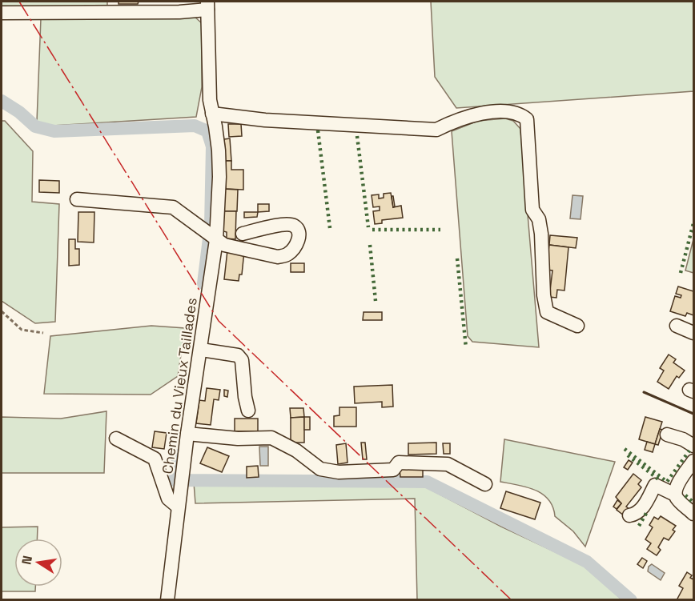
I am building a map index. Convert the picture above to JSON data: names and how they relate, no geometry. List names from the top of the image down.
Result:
{
  "streets": {
    "street": ["Chemin du Vieux Taillades"]
  },
  "north": "left"
}
